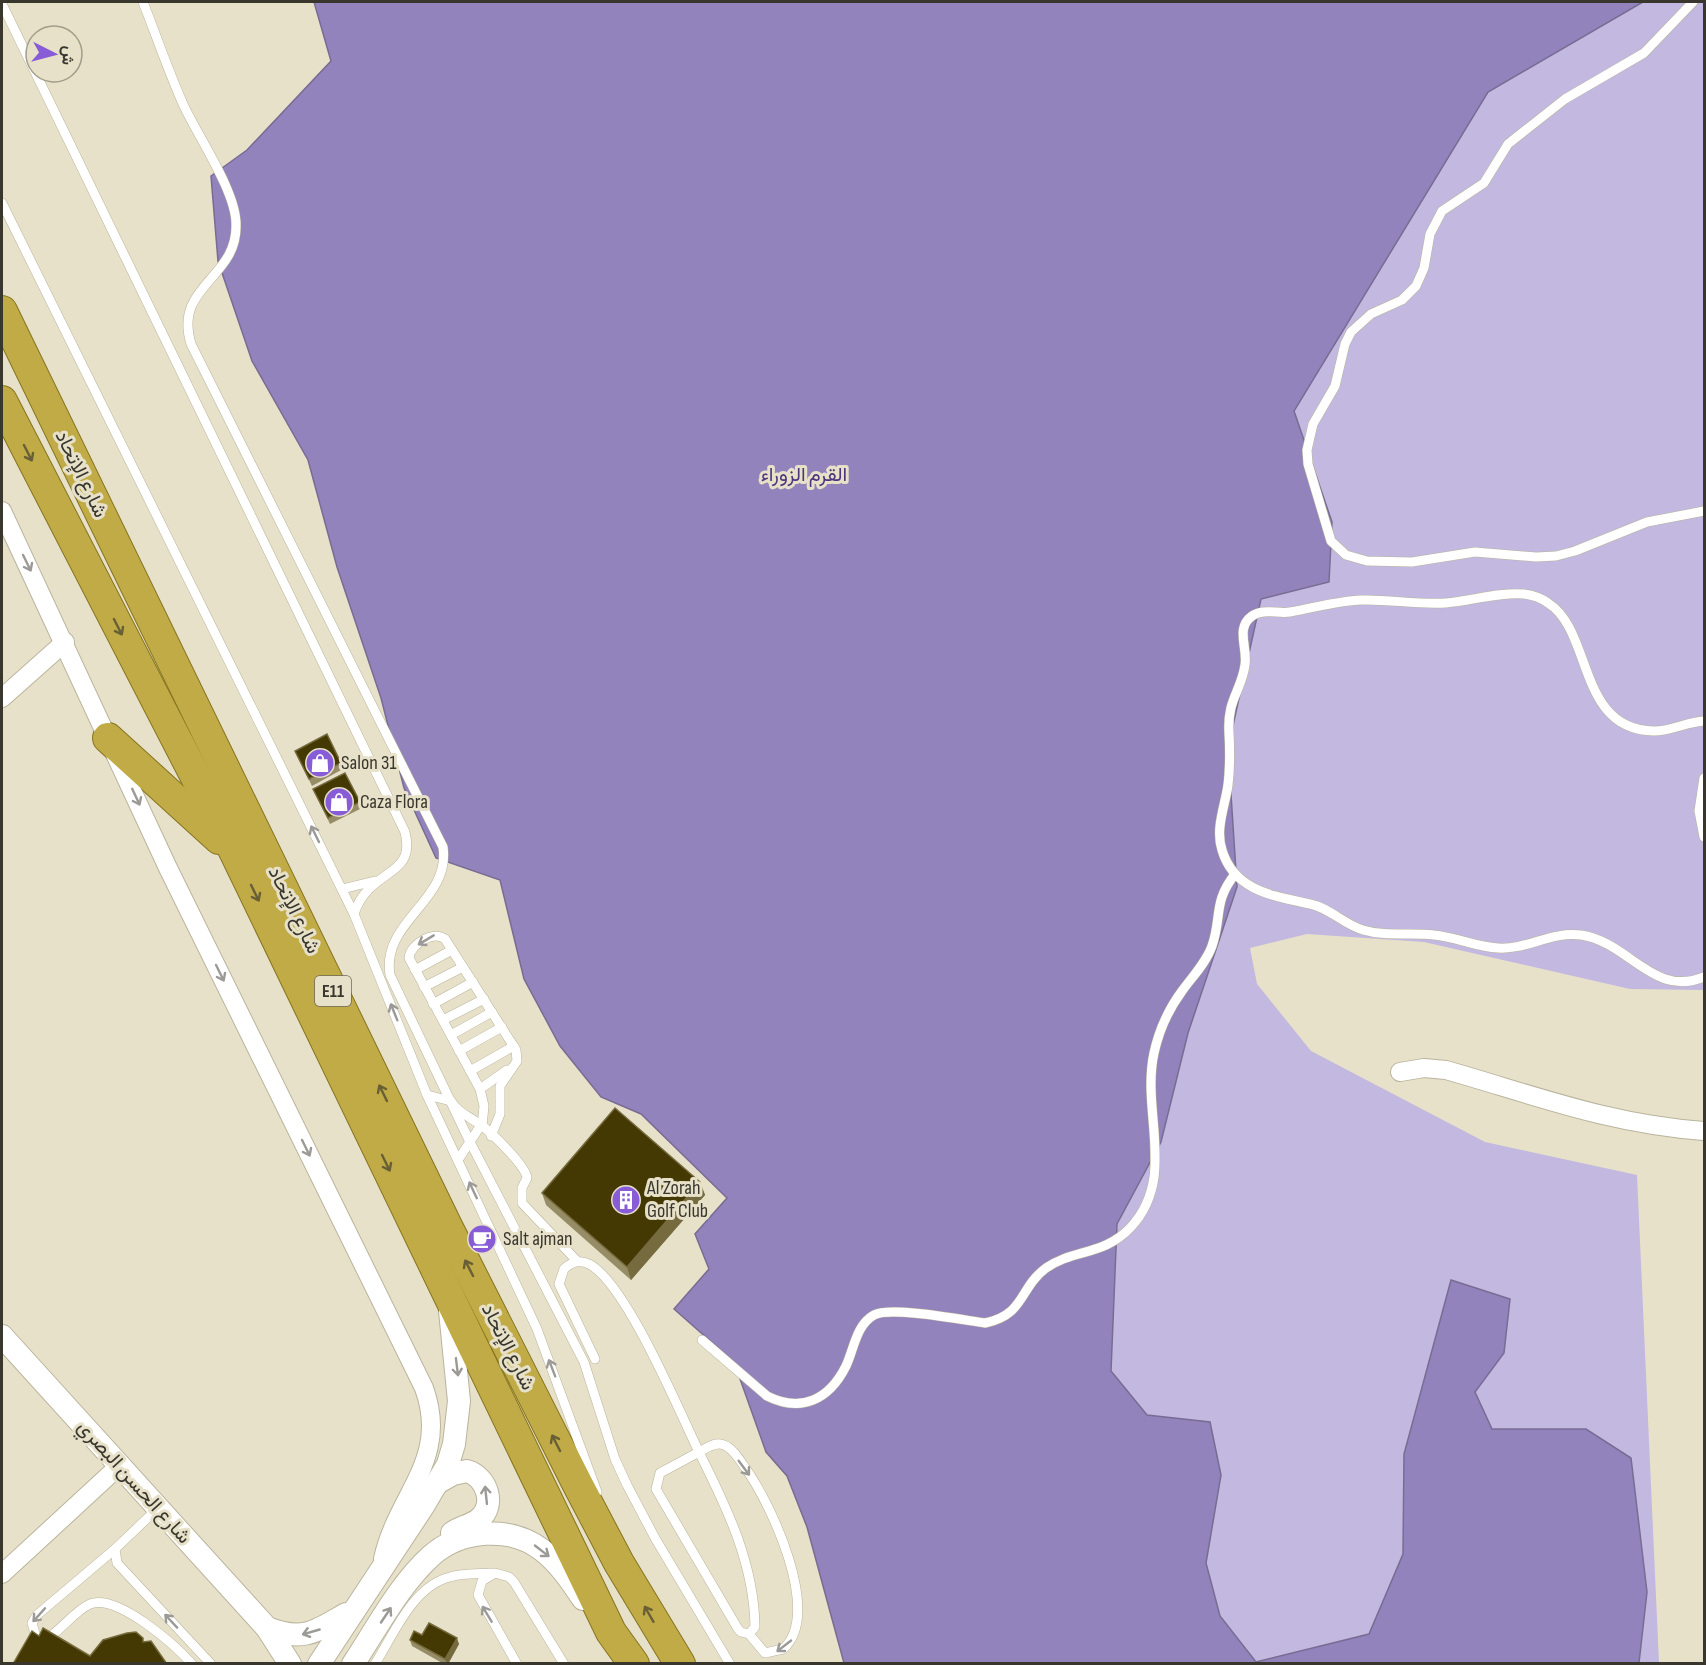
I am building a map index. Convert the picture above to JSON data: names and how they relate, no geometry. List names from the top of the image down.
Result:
{
  "streets": {
    "highway": ["شارع الإتحاد", "E11"],
    "street": ["شارع الحسن البصري"]
  },
  "parks": ["القرم الزوراء"],
  "places": {
    "shop": ["Salon 31", "Caza Flora"],
    "building": ["Al Zorah Golf Club"],
    "cafe": ["Salt ajman"]
  },
  "north": "right"
}
